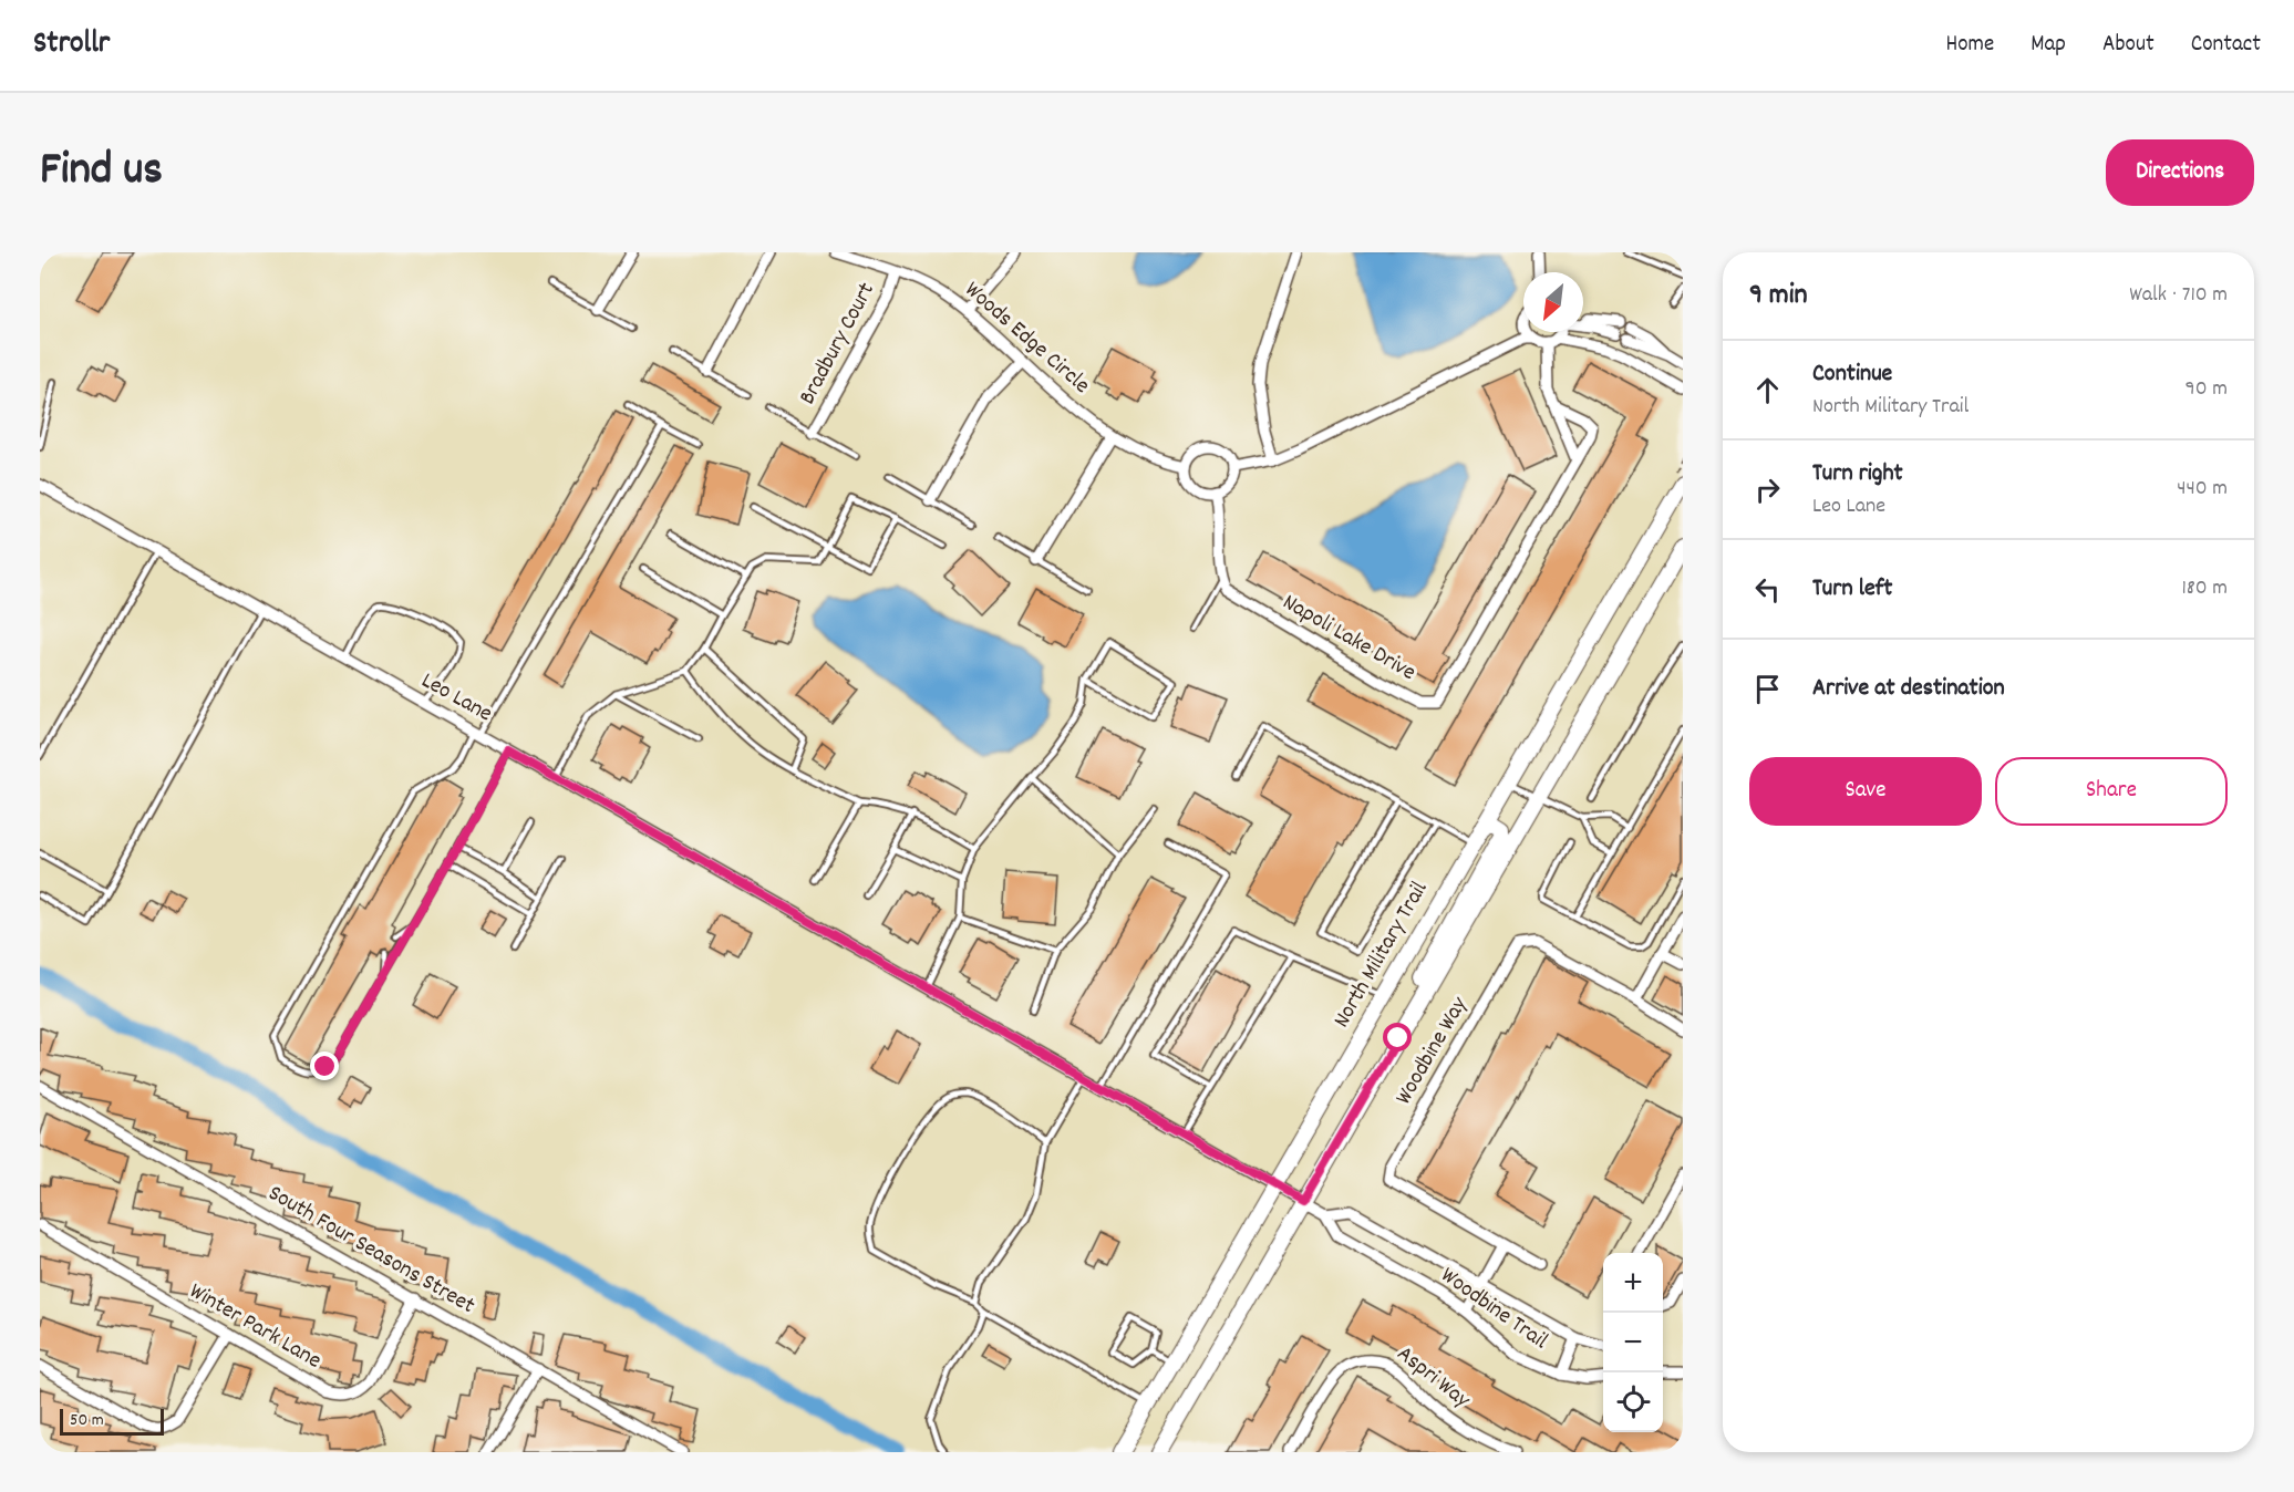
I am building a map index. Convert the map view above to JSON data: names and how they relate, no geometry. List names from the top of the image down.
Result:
{
  "streets": {
    "main road": ["North Military Trail"],
    "street": [
      "Woods Edge Circle",
      "Bradbury Court",
      "Napoli Lake Drive",
      "Leo Lane",
      "Woodbine Way",
      "South Four Seasons Street",
      "Woodbine Trail",
      "Winter Park Lane",
      "Aspri Way"
    ]
  },
  "crossings": [
    ["Woods Edge Circle", "Bradbury Court"],
    ["Leo Lane", "North Military Trail"],
    ["Leo Lane", "Woodbine Trail"],
    ["South Four Seasons Street", "Winter Park Lane"]
  ],
  "scale_bar": "50 m",
  "north": "bottom left",
  "page": {
    "header": "Strollr",
    "nav": [
      "Home",
      "Map",
      "About",
      "Contact"
    ],
    "title": "Find us",
    "buttons": [
      "Directions",
      ["Save", "Share"]
    ],
    "heading": ["9 min", "Walk · 710 m"],
    "list": [
      ["Continue", "North Military Trail", "90 m"],
      ["Turn right", "Leo Lane", "440 m"],
      ["Turn left", "180 m"],
      "Arrive at destination"
    ],
    "map_buttons": ["+", "−"],
    "scale": "50 m"
  }
}
